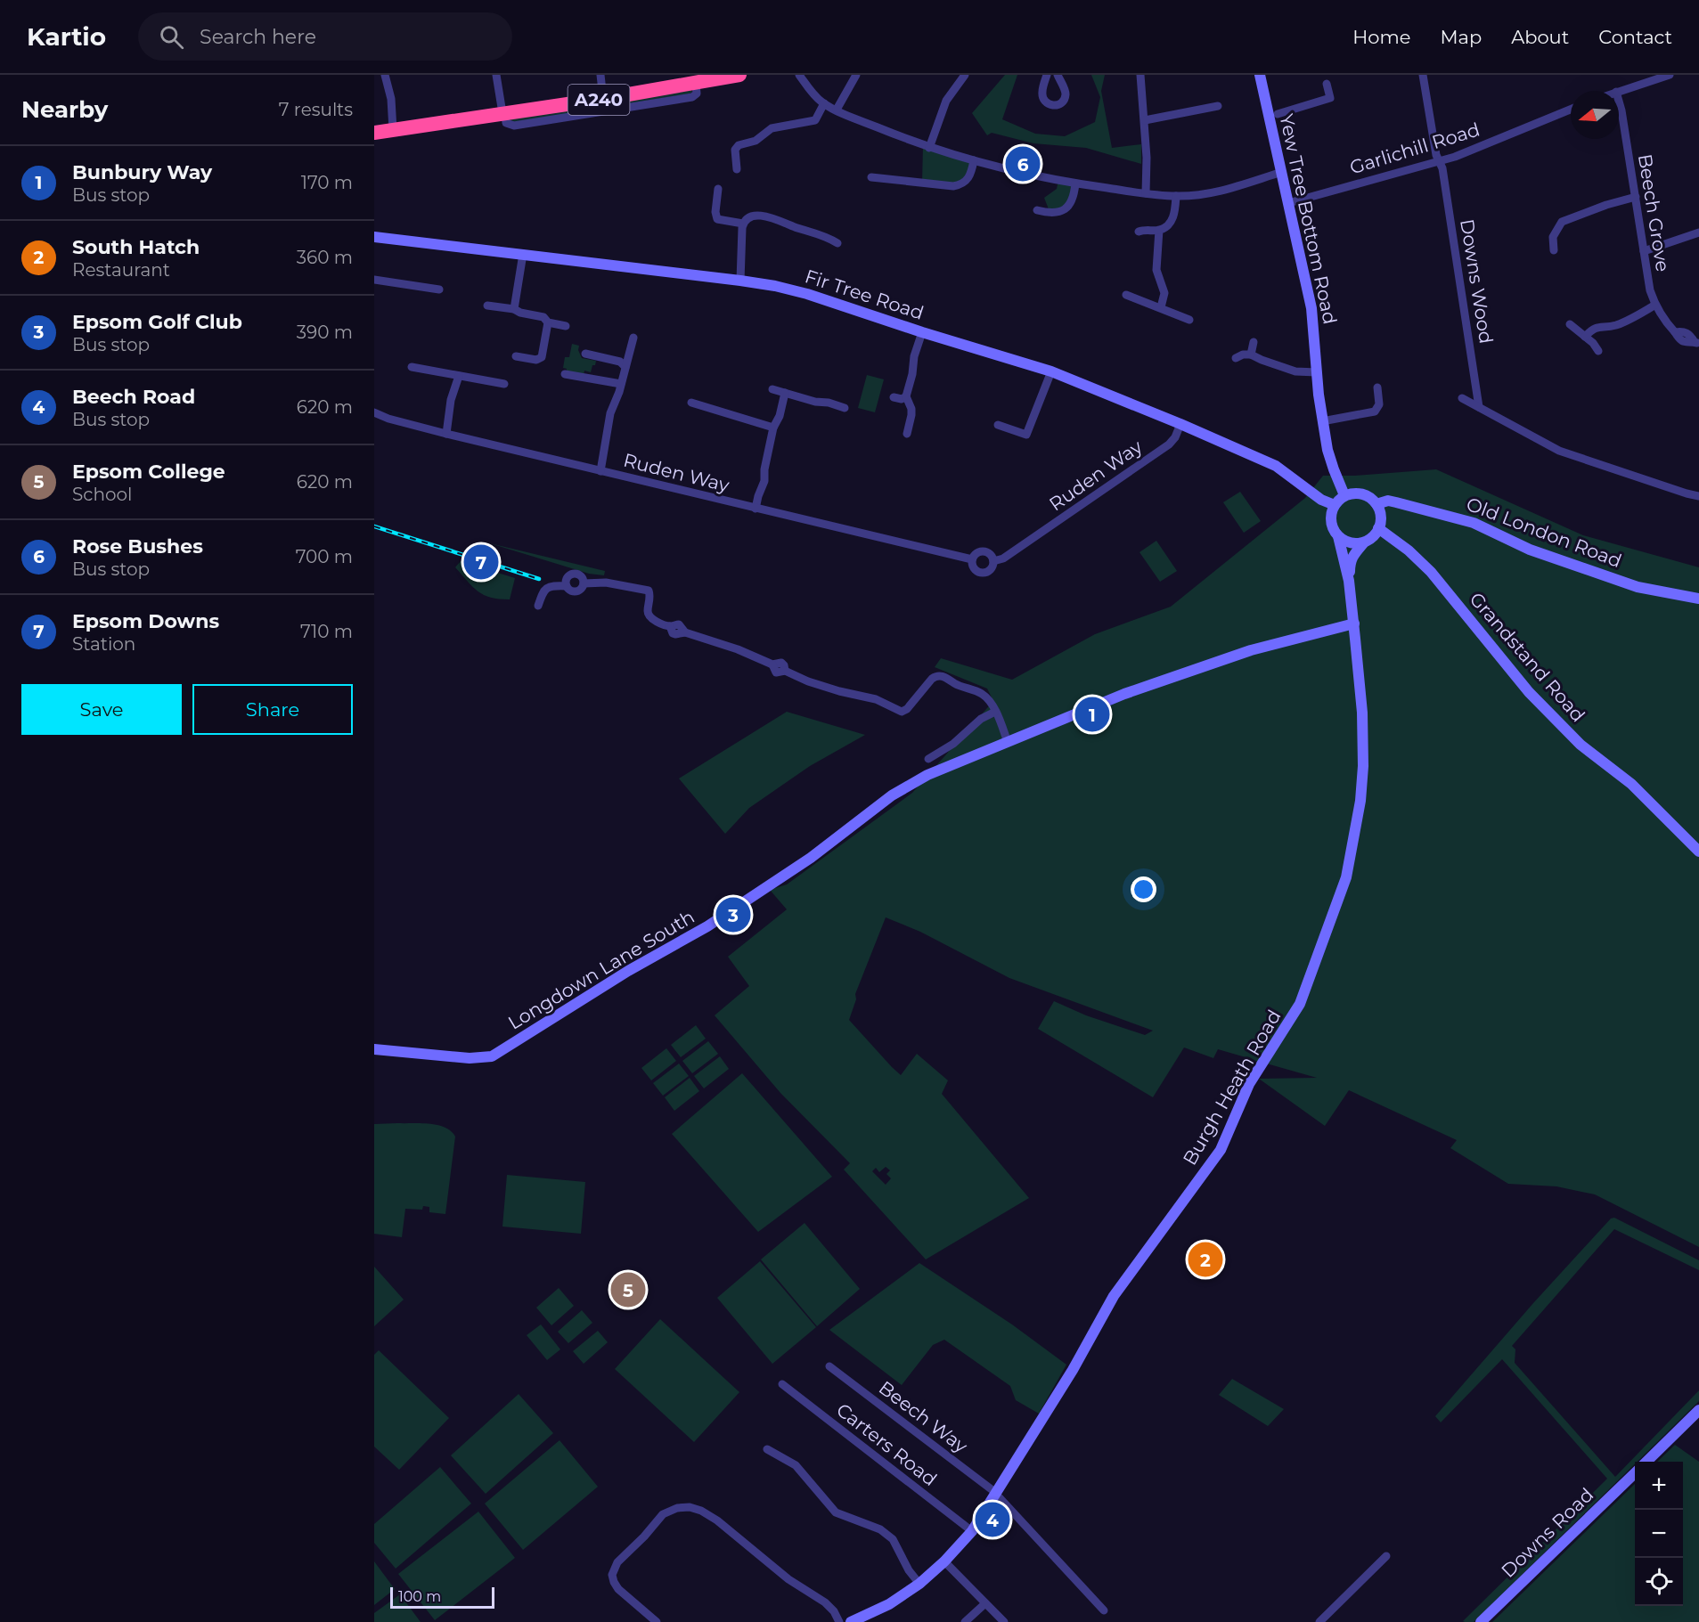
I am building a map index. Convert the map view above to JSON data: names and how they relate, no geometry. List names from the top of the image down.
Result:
{
  "streets": {
    "highway": ["A240"],
    "main road": [
      "Yew Tree Bottom Road",
      "Fir Tree Road",
      "Old London Road",
      "Grandstand Road",
      "Longdown Lane South",
      "Burgh Heath Road",
      "Downs Road"
    ],
    "street": [
      "Garlichill Road",
      "Beech Grove",
      "Downs Wood",
      "Ruden Way",
      "Beech Way",
      "Carters Road"
    ]
  },
  "crossings": [
    ["Garlichill Road", "Yew Tree Bottom Road"],
    ["Garlichill Road", "Downs Wood"],
    ["Yew Tree Bottom Road", "Fir Tree Road"],
    ["Yew Tree Bottom Road", "Old London Road"],
    ["Yew Tree Bottom Road", "Grandstand Road"],
    ["Yew Tree Bottom Road", "Burgh Heath Road"],
    ["Fir Tree Road", "Ruden Way"],
    ["Fir Tree Road", "Old London Road"],
    ["Fir Tree Road", "Grandstand Road"],
    ["Fir Tree Road", "Burgh Heath Road"],
    ["Old London Road", "Grandstand Road"],
    ["Old London Road", "Burgh Heath Road"],
    ["Grandstand Road", "Burgh Heath Road"],
    ["Longdown Lane South", "Burgh Heath Road"],
    ["Burgh Heath Road", "Beech Way"],
    ["Burgh Heath Road", "Carters Road"]
  ],
  "scale_bar": "100 m",
  "north": "left",
  "page": {
    "header": "Kartio",
    "search": "Search here",
    "nav": [
      "Home",
      "Map",
      "About",
      "Contact"
    ],
    "heading": ["Nearby", "7 results"],
    "list": [
      {
        "mark": "1",
        "name": "Bunbury Way",
        "note": "Bus stop",
        "value": "170 m"
      },
      {
        "mark": "2",
        "name": "South Hatch",
        "note": "Restaurant",
        "value": "360 m"
      },
      {
        "mark": "3",
        "name": "Epsom Golf Club",
        "note": "Bus stop",
        "value": "390 m"
      },
      {
        "mark": "4",
        "name": "Beech Road",
        "note": "Bus stop",
        "value": "620 m"
      },
      {
        "mark": "5",
        "name": "Epsom College",
        "note": "School",
        "value": "620 m"
      },
      {
        "mark": "6",
        "name": "Rose Bushes",
        "note": "Bus stop",
        "value": "700 m"
      },
      {
        "mark": "7",
        "name": "Epsom Downs",
        "note": "Station",
        "value": "710 m"
      }
    ],
    "pins": [
      "6",
      "7",
      "1",
      "3",
      "2",
      "5",
      "4"
    ],
    "buttons": ["Save", "Share"],
    "map_buttons": ["+", "−"],
    "scale": "100 m"
  }
}
